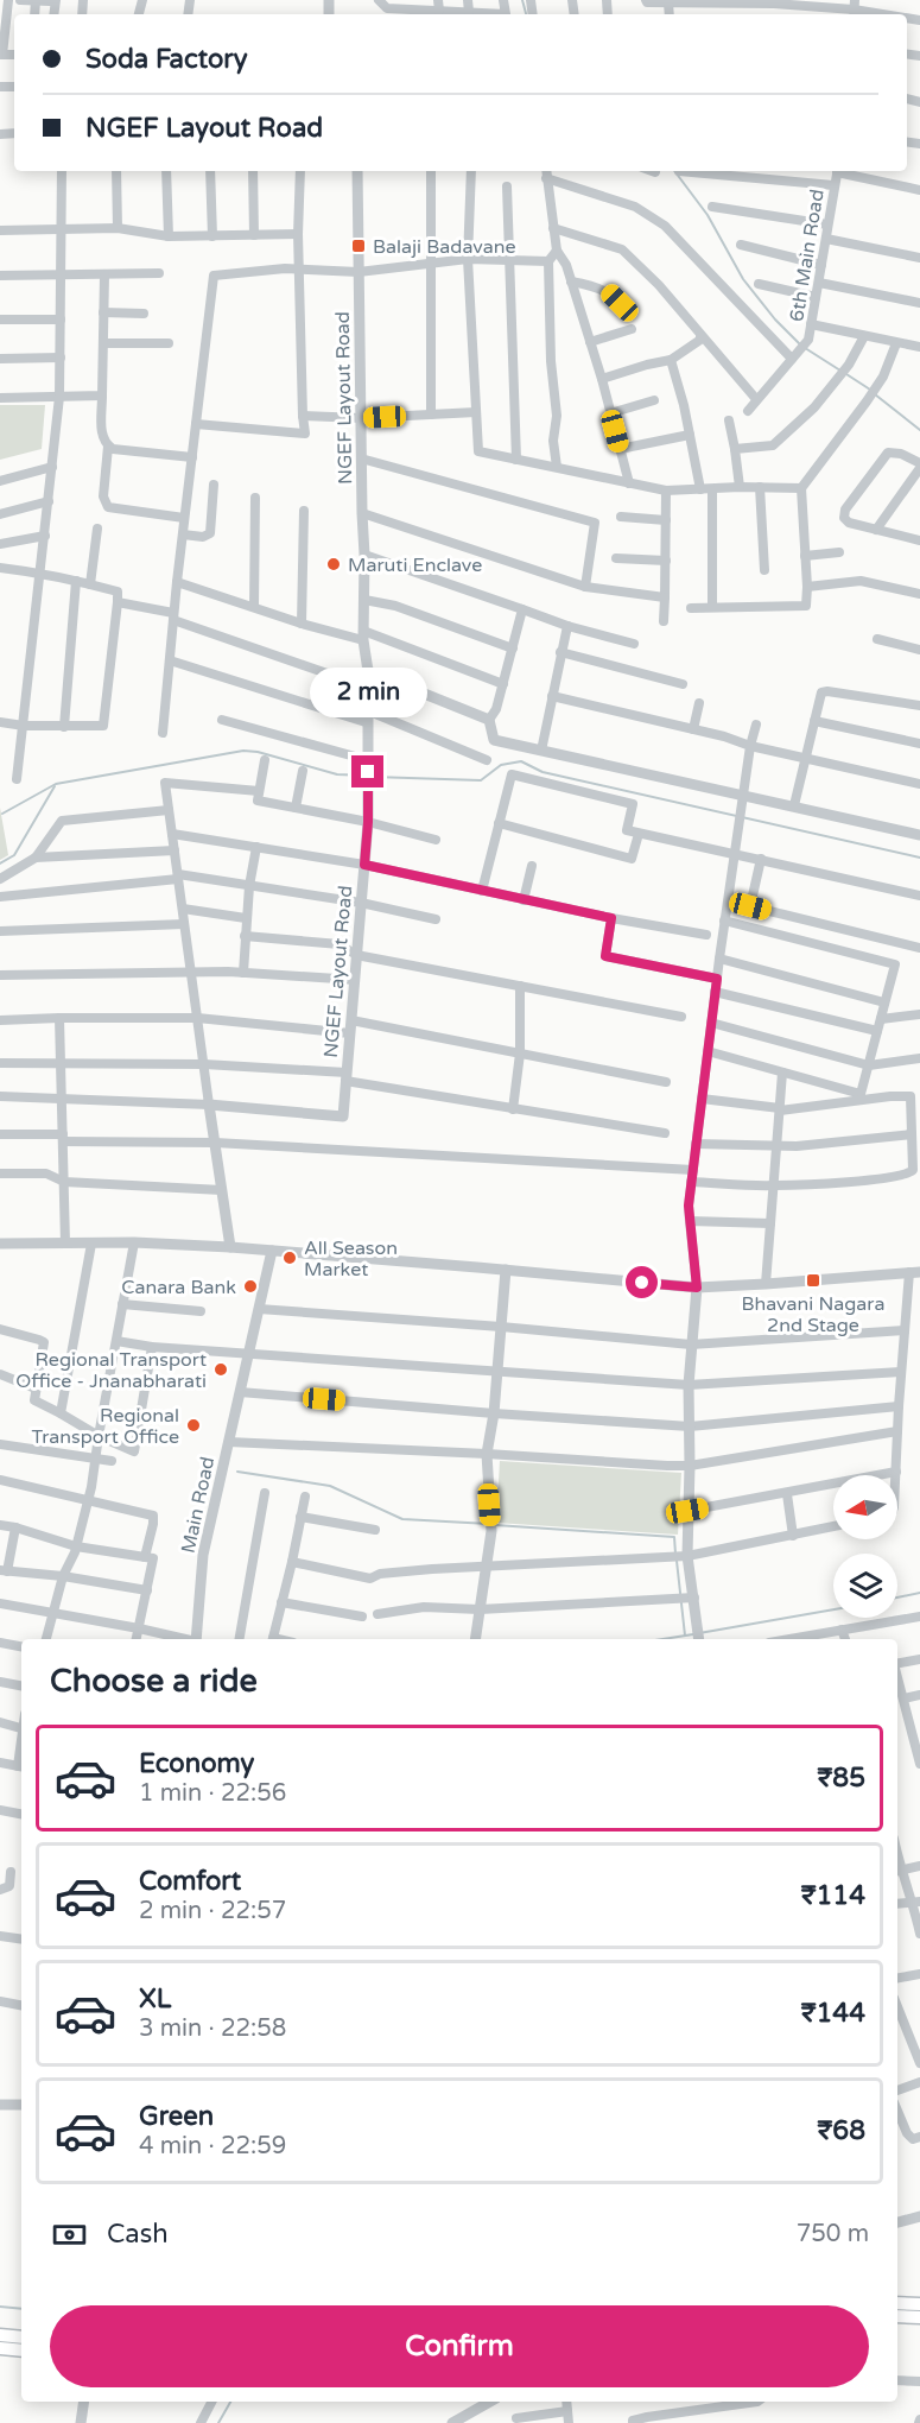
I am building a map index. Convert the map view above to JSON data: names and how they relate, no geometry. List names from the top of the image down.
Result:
{
  "streets": {
    "street": ["6th Main Road", "NGEF Layout Road", "Main Road"]
  },
  "places": {
    "transit": ["Balaji Badavane", "Bhavani Nagara 2nd Stage"],
    "other": [
      "Maruti Enclave",
      "All Season Market",
      "Canara Bank",
      "Regional Transport Office - Jnanabharati",
      "Regional Transport Office"
    ]
  },
  "north": "left",
  "page": {
    "banner": ["Soda Factory", "NGEF Layout Road"],
    "bubble": "2 min",
    "heading": "Choose a ride",
    "list": [
      {
        "name": "Economy",
        "note": "1 min · 22:56",
        "value": "₹85"
      },
      {
        "name": "Comfort",
        "note": "2 min · 22:57",
        "value": "₹114"
      },
      {
        "name": "XL",
        "note": "3 min · 22:58",
        "value": "₹144"
      },
      {
        "name": "Green",
        "note": "4 min · 22:59",
        "value": "₹68"
      }
    ],
    "pay": ["Cash", "750 m"],
    "buttons": "Confirm"
  }
}
